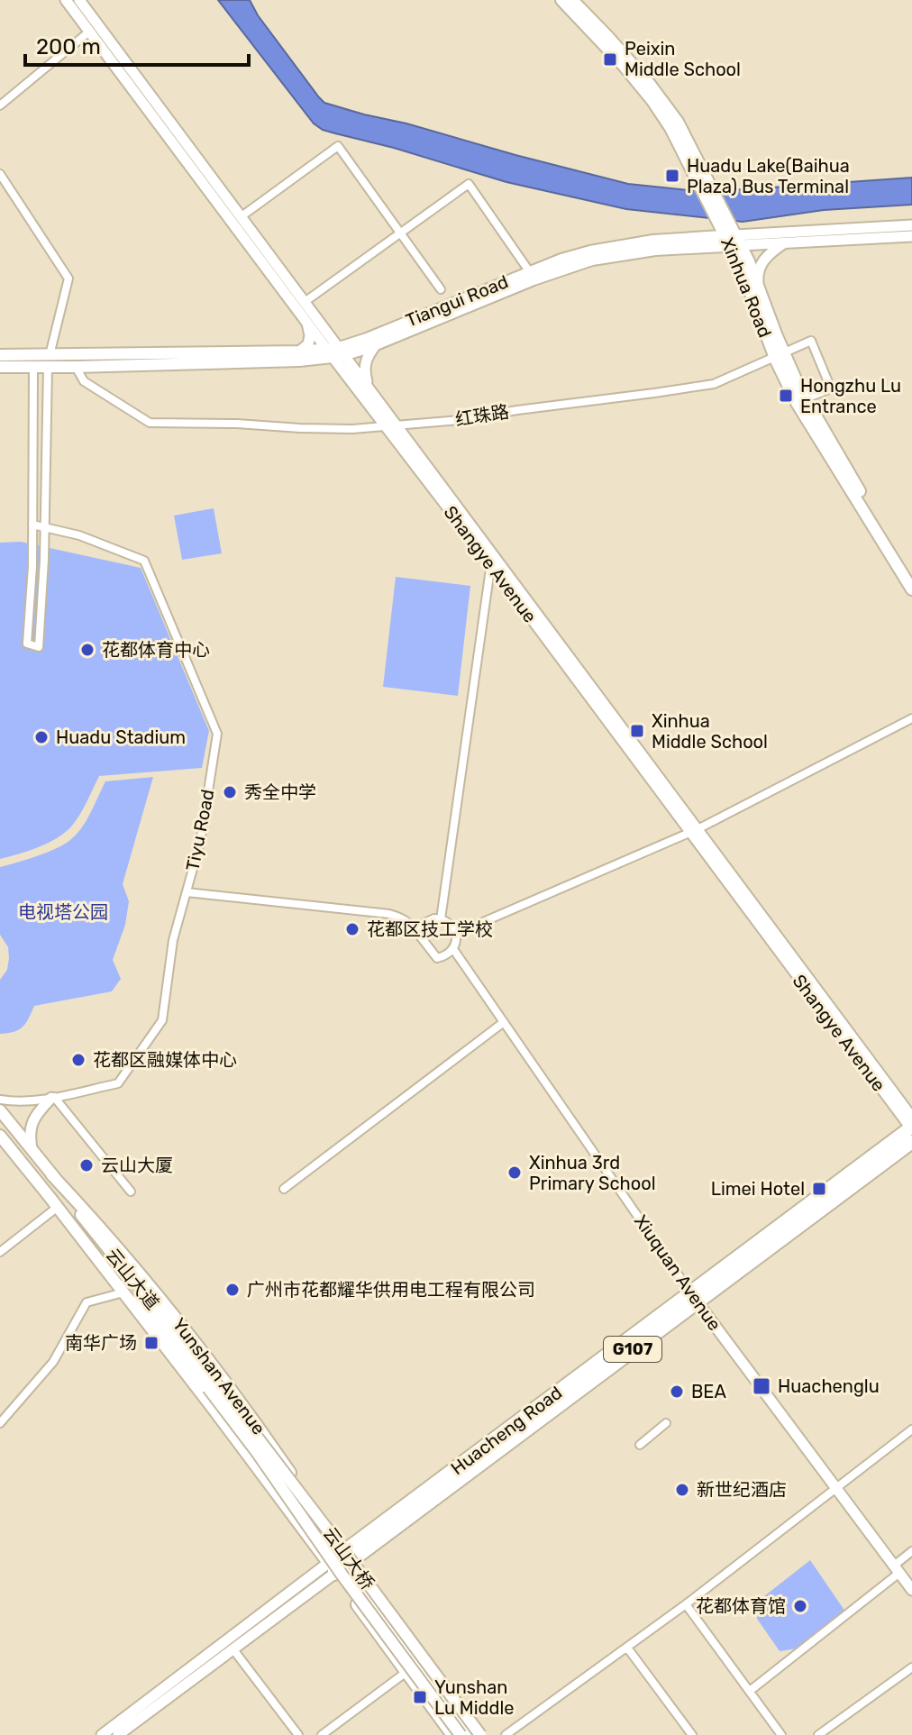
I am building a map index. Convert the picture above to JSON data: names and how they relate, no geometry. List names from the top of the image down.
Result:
{
  "streets": {
    "highway": ["G107", "Huacheng Road"],
    "main road": [
      "Xinhua Road",
      "Tiangui Road",
      "云山大道",
      "Yunshan Avenue",
      "云山大桥"
    ],
    "street": [
      "红珠路",
      "Shangye Avenue",
      "Tiyu Road",
      "Xiuquan Avenue"
    ]
  },
  "crossings": [
    ["Xinhua Road", "Tiangui Road"],
    ["Xinhua Road", "红珠路"],
    ["Tiangui Road", "红珠路"],
    ["Tiangui Road", "Shangye Avenue"],
    ["红珠路", "Shangye Avenue"],
    ["Shangye Avenue", "Huacheng Road"],
    ["Xiuquan Avenue", "Huacheng Road"],
    ["云山大道", "Yunshan Avenue"],
    ["云山大道", "云山大桥"],
    ["Yunshan Avenue", "Huacheng Road"]
  ],
  "parks": ["电视塔公园"],
  "places": {
    "transit": [
      "Peixin Middle School",
      "Huadu Lake(Baihua Plaza) Bus Terminal",
      "Hongzhu Lu Entrance",
      "Xinhua Middle School",
      "Limei Hotel",
      "南华广场",
      "Huachenglu",
      "Yunshan Lu Middle"
    ],
    "other": [
      "花都体育中心",
      "Huadu Stadium",
      "秀全中学",
      "花都区技工学校",
      "花都区融媒体中心",
      "云山大厦",
      "Xinhua 3rd Primary School",
      "广州市花都耀华供用电工程有限公司",
      "BEA",
      "新世纪酒店",
      "花都体育馆"
    ]
  },
  "scale_bar": "200 m"
}
